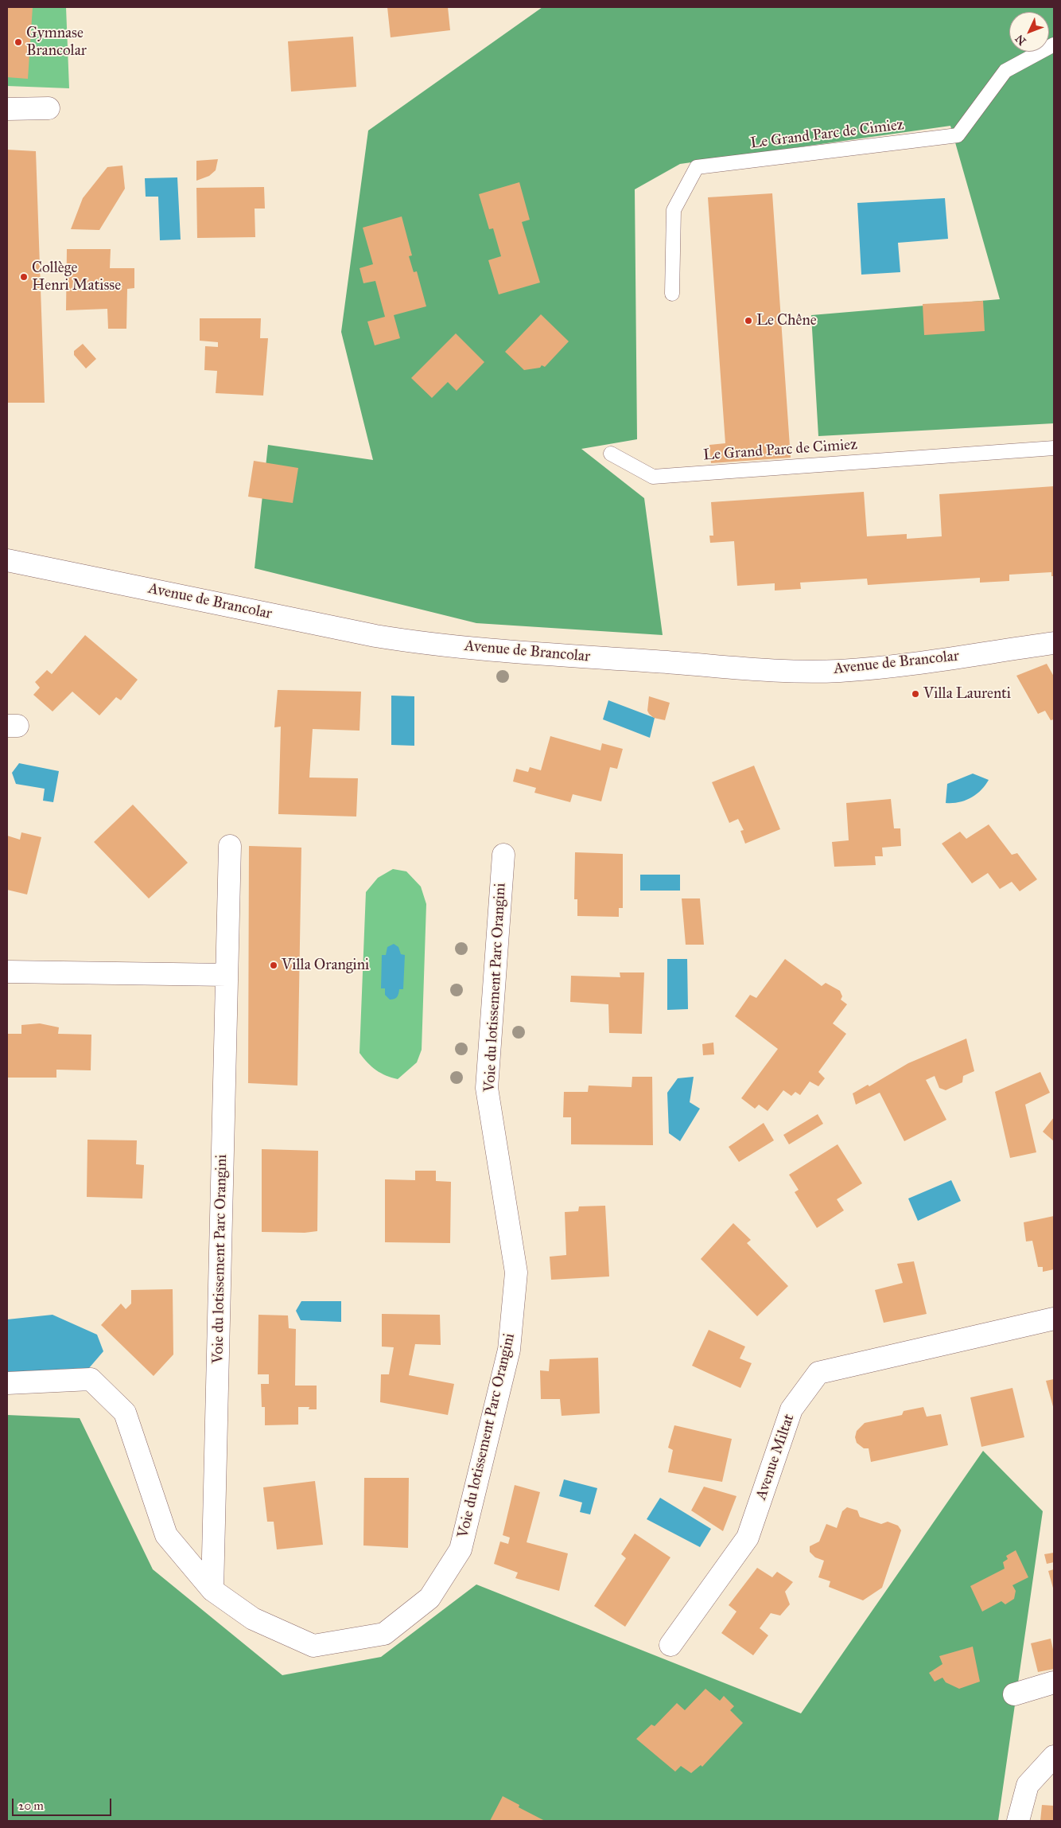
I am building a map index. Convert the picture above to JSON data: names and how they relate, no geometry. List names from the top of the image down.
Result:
{
  "streets": {
    "street": ["Avenue de Brancolar", "Voie du lotissement Parc Orangini", "Avenue Miltat"],
    "lane": ["Le Grand Parc de Cimiez"]
  },
  "places": [
    "Gymnase Brancolar",
    "Collège Henri Matisse",
    "Le Chêne",
    "Villa Laurenti",
    "Villa Orangini"
  ],
  "scale_bar": "20 m",
  "north": "bottom left"
}
